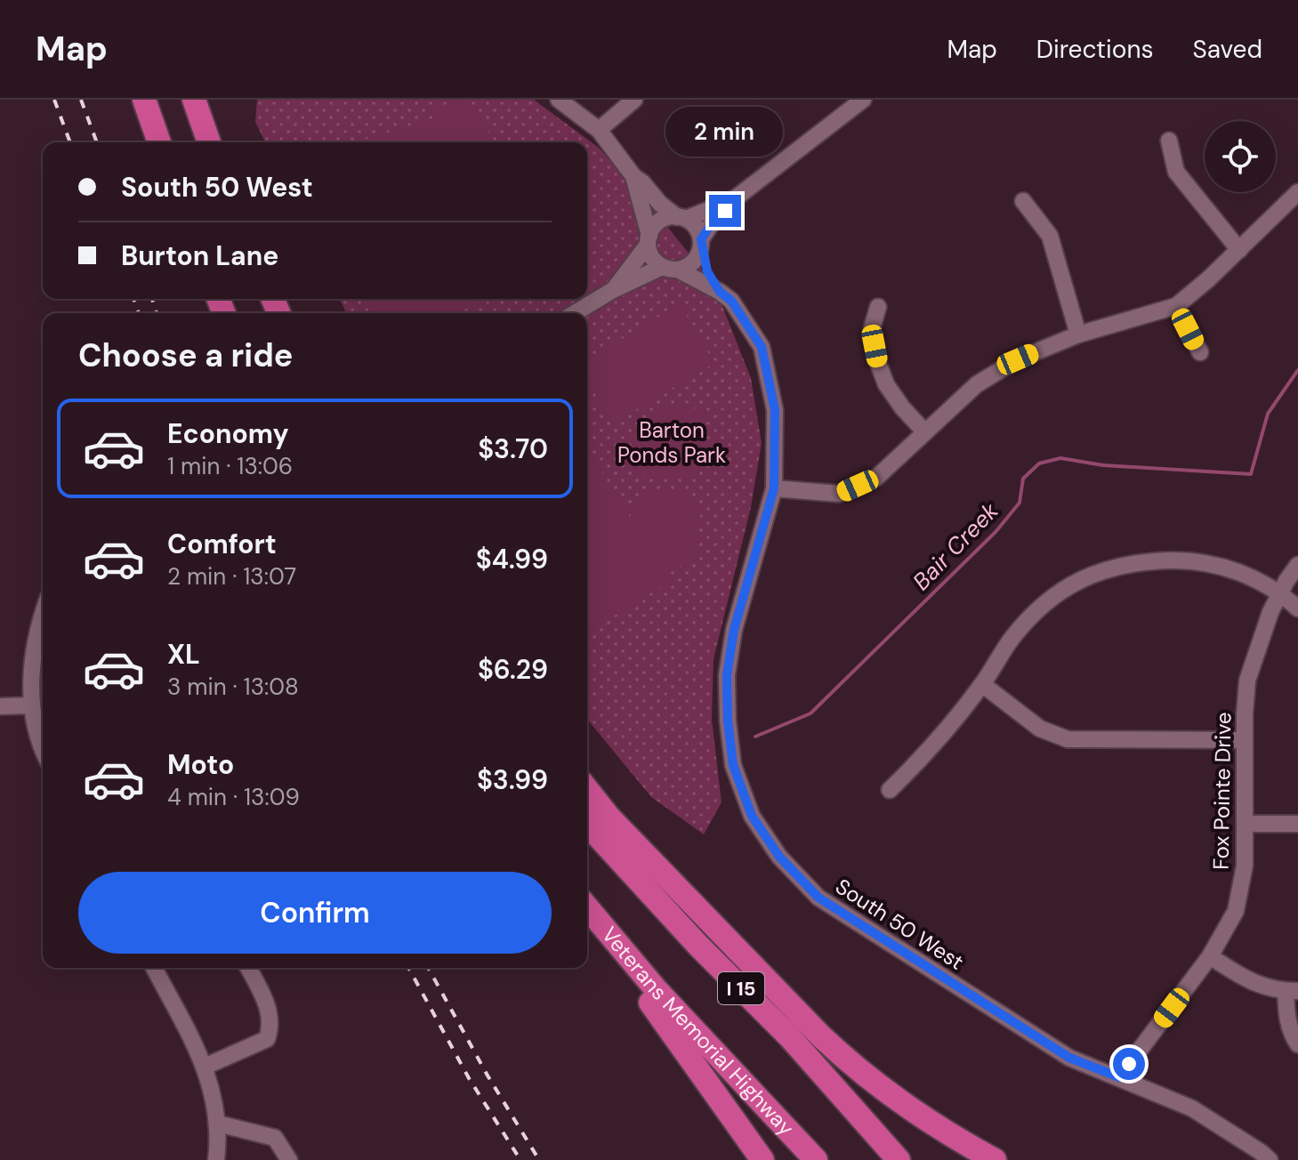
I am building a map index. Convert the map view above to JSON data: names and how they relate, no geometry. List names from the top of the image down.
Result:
{
  "streets": {
    "highway": ["I 15", "Veterans Memorial Highway"],
    "street": ["Fox Pointe Drive", "South 50 West"]
  },
  "crossings": [
    ["Fox Pointe Drive", "South 50 West"]
  ],
  "water": ["Bair Creek"],
  "parks": ["Barton Ponds Park"],
  "page": {
    "header": "Map",
    "nav": ["Map", "Directions", "Saved"],
    "bubble": "2 min",
    "banner": ["South 50 West", "Burton Lane"],
    "heading": "Choose a ride",
    "list": [
      {
        "name": "Economy",
        "note": "1 min · 13:06",
        "value": "$3.70"
      },
      {
        "name": "Comfort",
        "note": "2 min · 13:07",
        "value": "$4.99"
      },
      {
        "name": "XL",
        "note": "3 min · 13:08",
        "value": "$6.29"
      },
      {
        "name": "Moto",
        "note": "4 min · 13:09",
        "value": "$3.99"
      }
    ],
    "buttons": "Confirm"
  }
}
